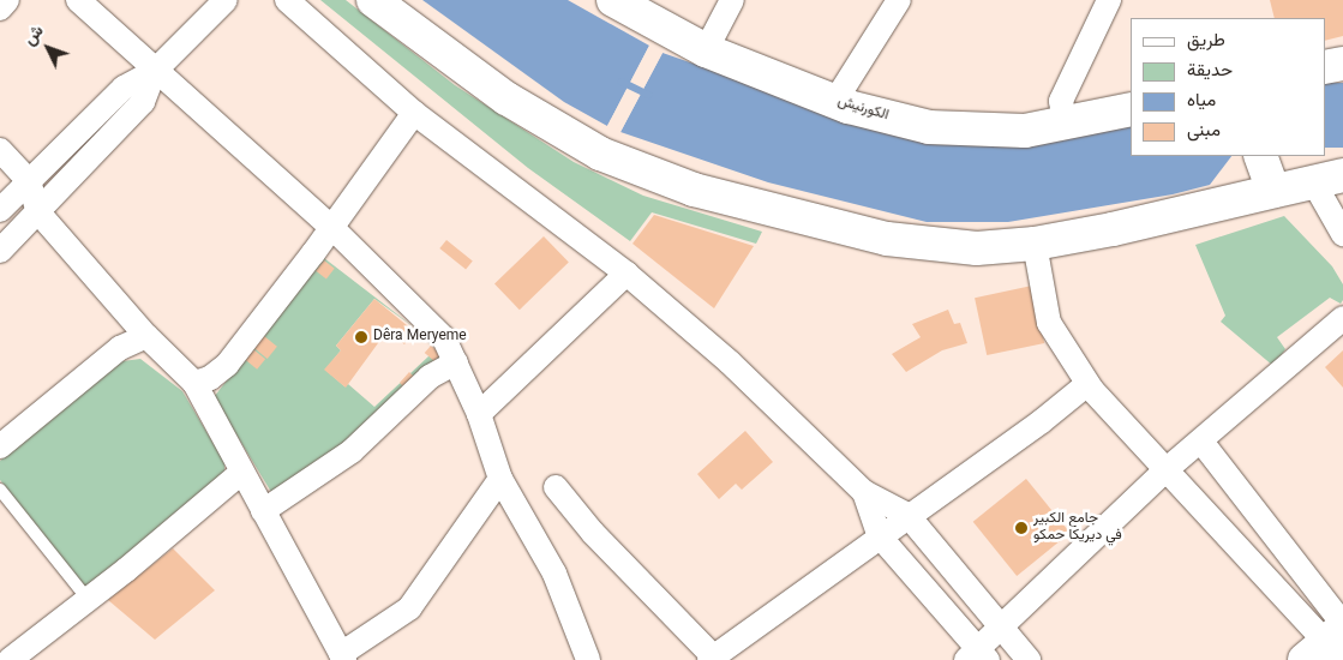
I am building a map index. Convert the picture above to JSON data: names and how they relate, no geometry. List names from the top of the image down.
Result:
{
  "streets": {
    "main road": ["الكورنيش"]
  },
  "places": ["Dêra Meryeme", "جامع الكبير في ديريكا حمكو"],
  "legend": [
    "طريق",
    "حديقة",
    "مياه",
    "مبنى"
  ],
  "north": "top left"
}
